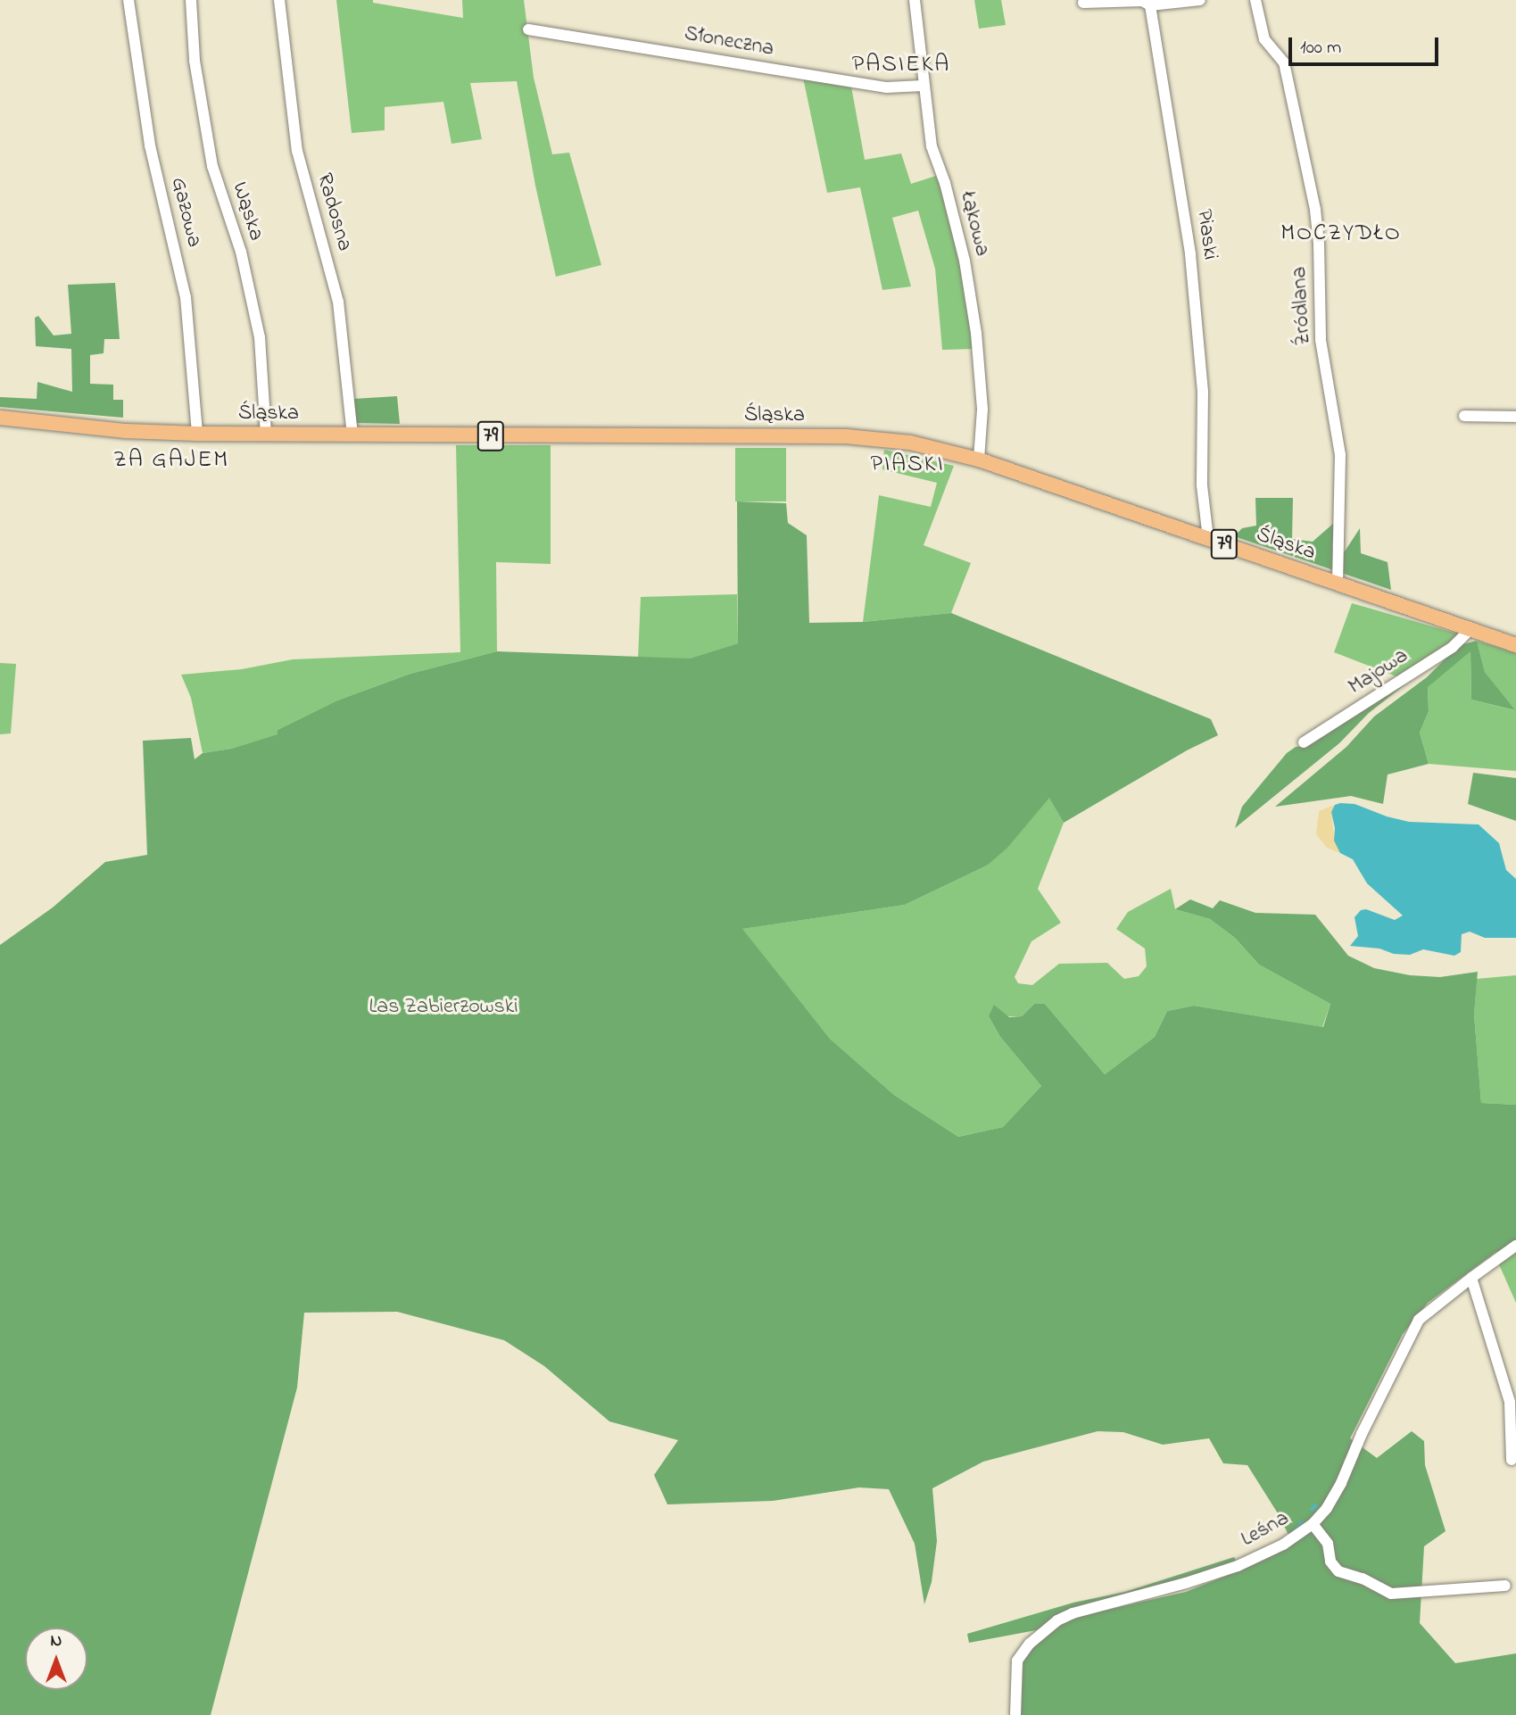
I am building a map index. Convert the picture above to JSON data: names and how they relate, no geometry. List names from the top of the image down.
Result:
{
  "streets": {
    "main road": ["Śląska", "79"],
    "street": [
      "Słoneczna",
      "Wąska",
      "Gazowa",
      "Radosna",
      "Łąkowa",
      "Piaski",
      "Źródlana",
      "Majowa",
      "Leśna"
    ]
  },
  "crossings": [
    ["Słoneczna", "Łąkowa"],
    ["Wąska", "Śląska"],
    ["Gazowa", "Śląska"],
    ["Radosna", "Śląska"],
    ["Łąkowa", "Śląska"],
    ["Piaski", "Śląska"],
    ["Źródlana", "Śląska"],
    ["Śląska", "Majowa"]
  ],
  "districts": [
    "PASIEKA",
    "MOCZYDŁO",
    "ZA GAJEM",
    "PIASKI"
  ],
  "parks": ["Las Zabierzowski"],
  "scale_bar": "100 m",
  "north": "top"
}
